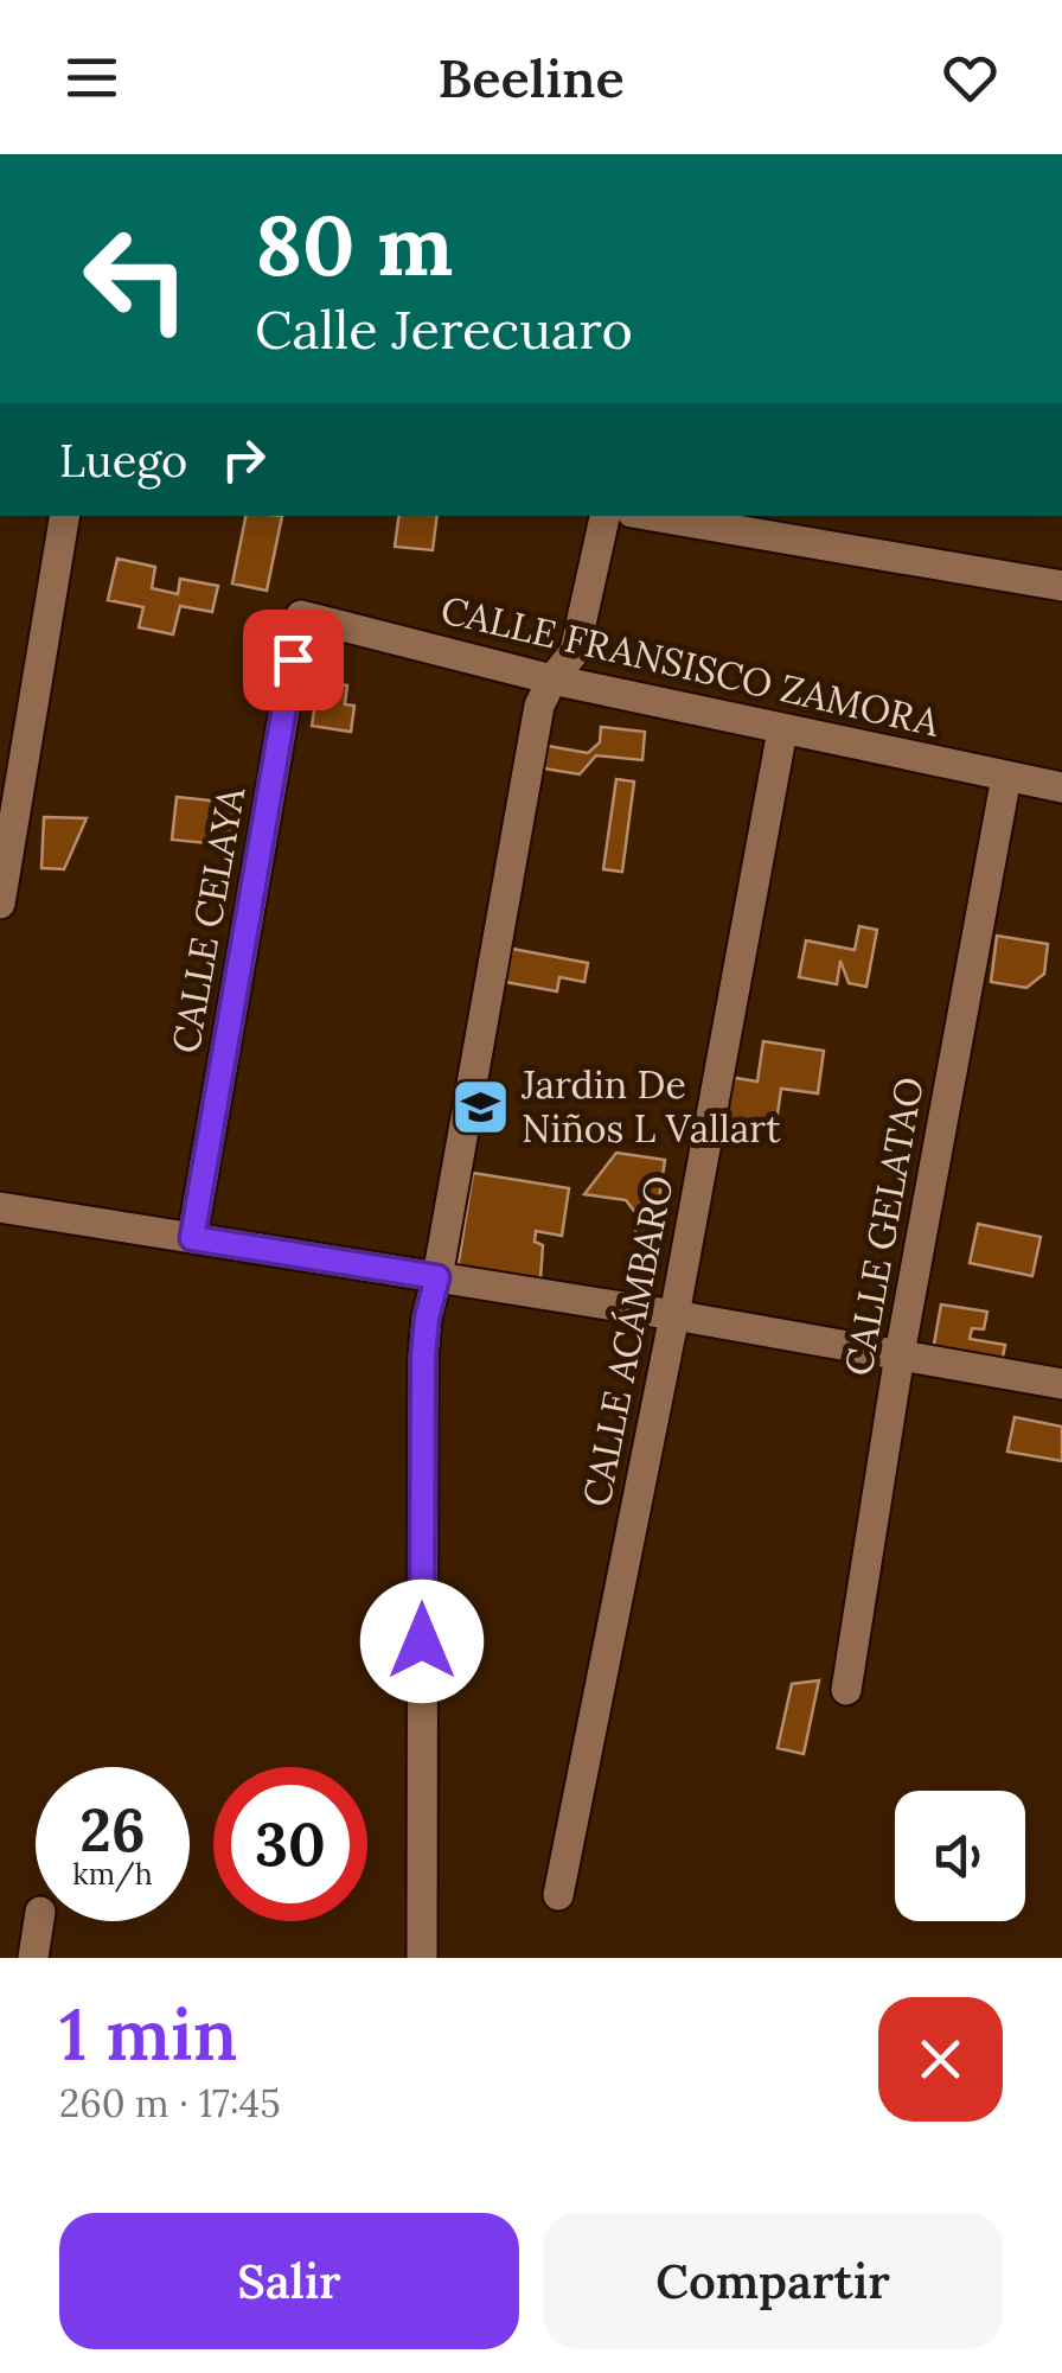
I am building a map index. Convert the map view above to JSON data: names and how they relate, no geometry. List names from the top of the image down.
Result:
{
  "streets": {
    "street": [
      "CALLE FRANSISCO ZAMORA",
      "CALLE CELAYA",
      "CALLE GELATAO",
      "CALLE ACÁMBARO"
    ]
  },
  "crossings": [
    ["CALLE FRANSISCO ZAMORA", "CALLE CELAYA"],
    ["CALLE FRANSISCO ZAMORA", "CALLE GELATAO"],
    ["CALLE FRANSISCO ZAMORA", "CALLE ACÁMBARO"]
  ],
  "places": {
    "school or university": ["Jardin De Niños L Vallart"]
  },
  "page": {
    "header": "Beeline",
    "turn": ["80 m", "Calle Jerecuaro"],
    "then": "Luego",
    "speed": "26 km/h",
    "limit": "30",
    "heading": ["1 min", "260 m · 17:45"],
    "buttons": ["Salir", "Compartir"]
  }
}
